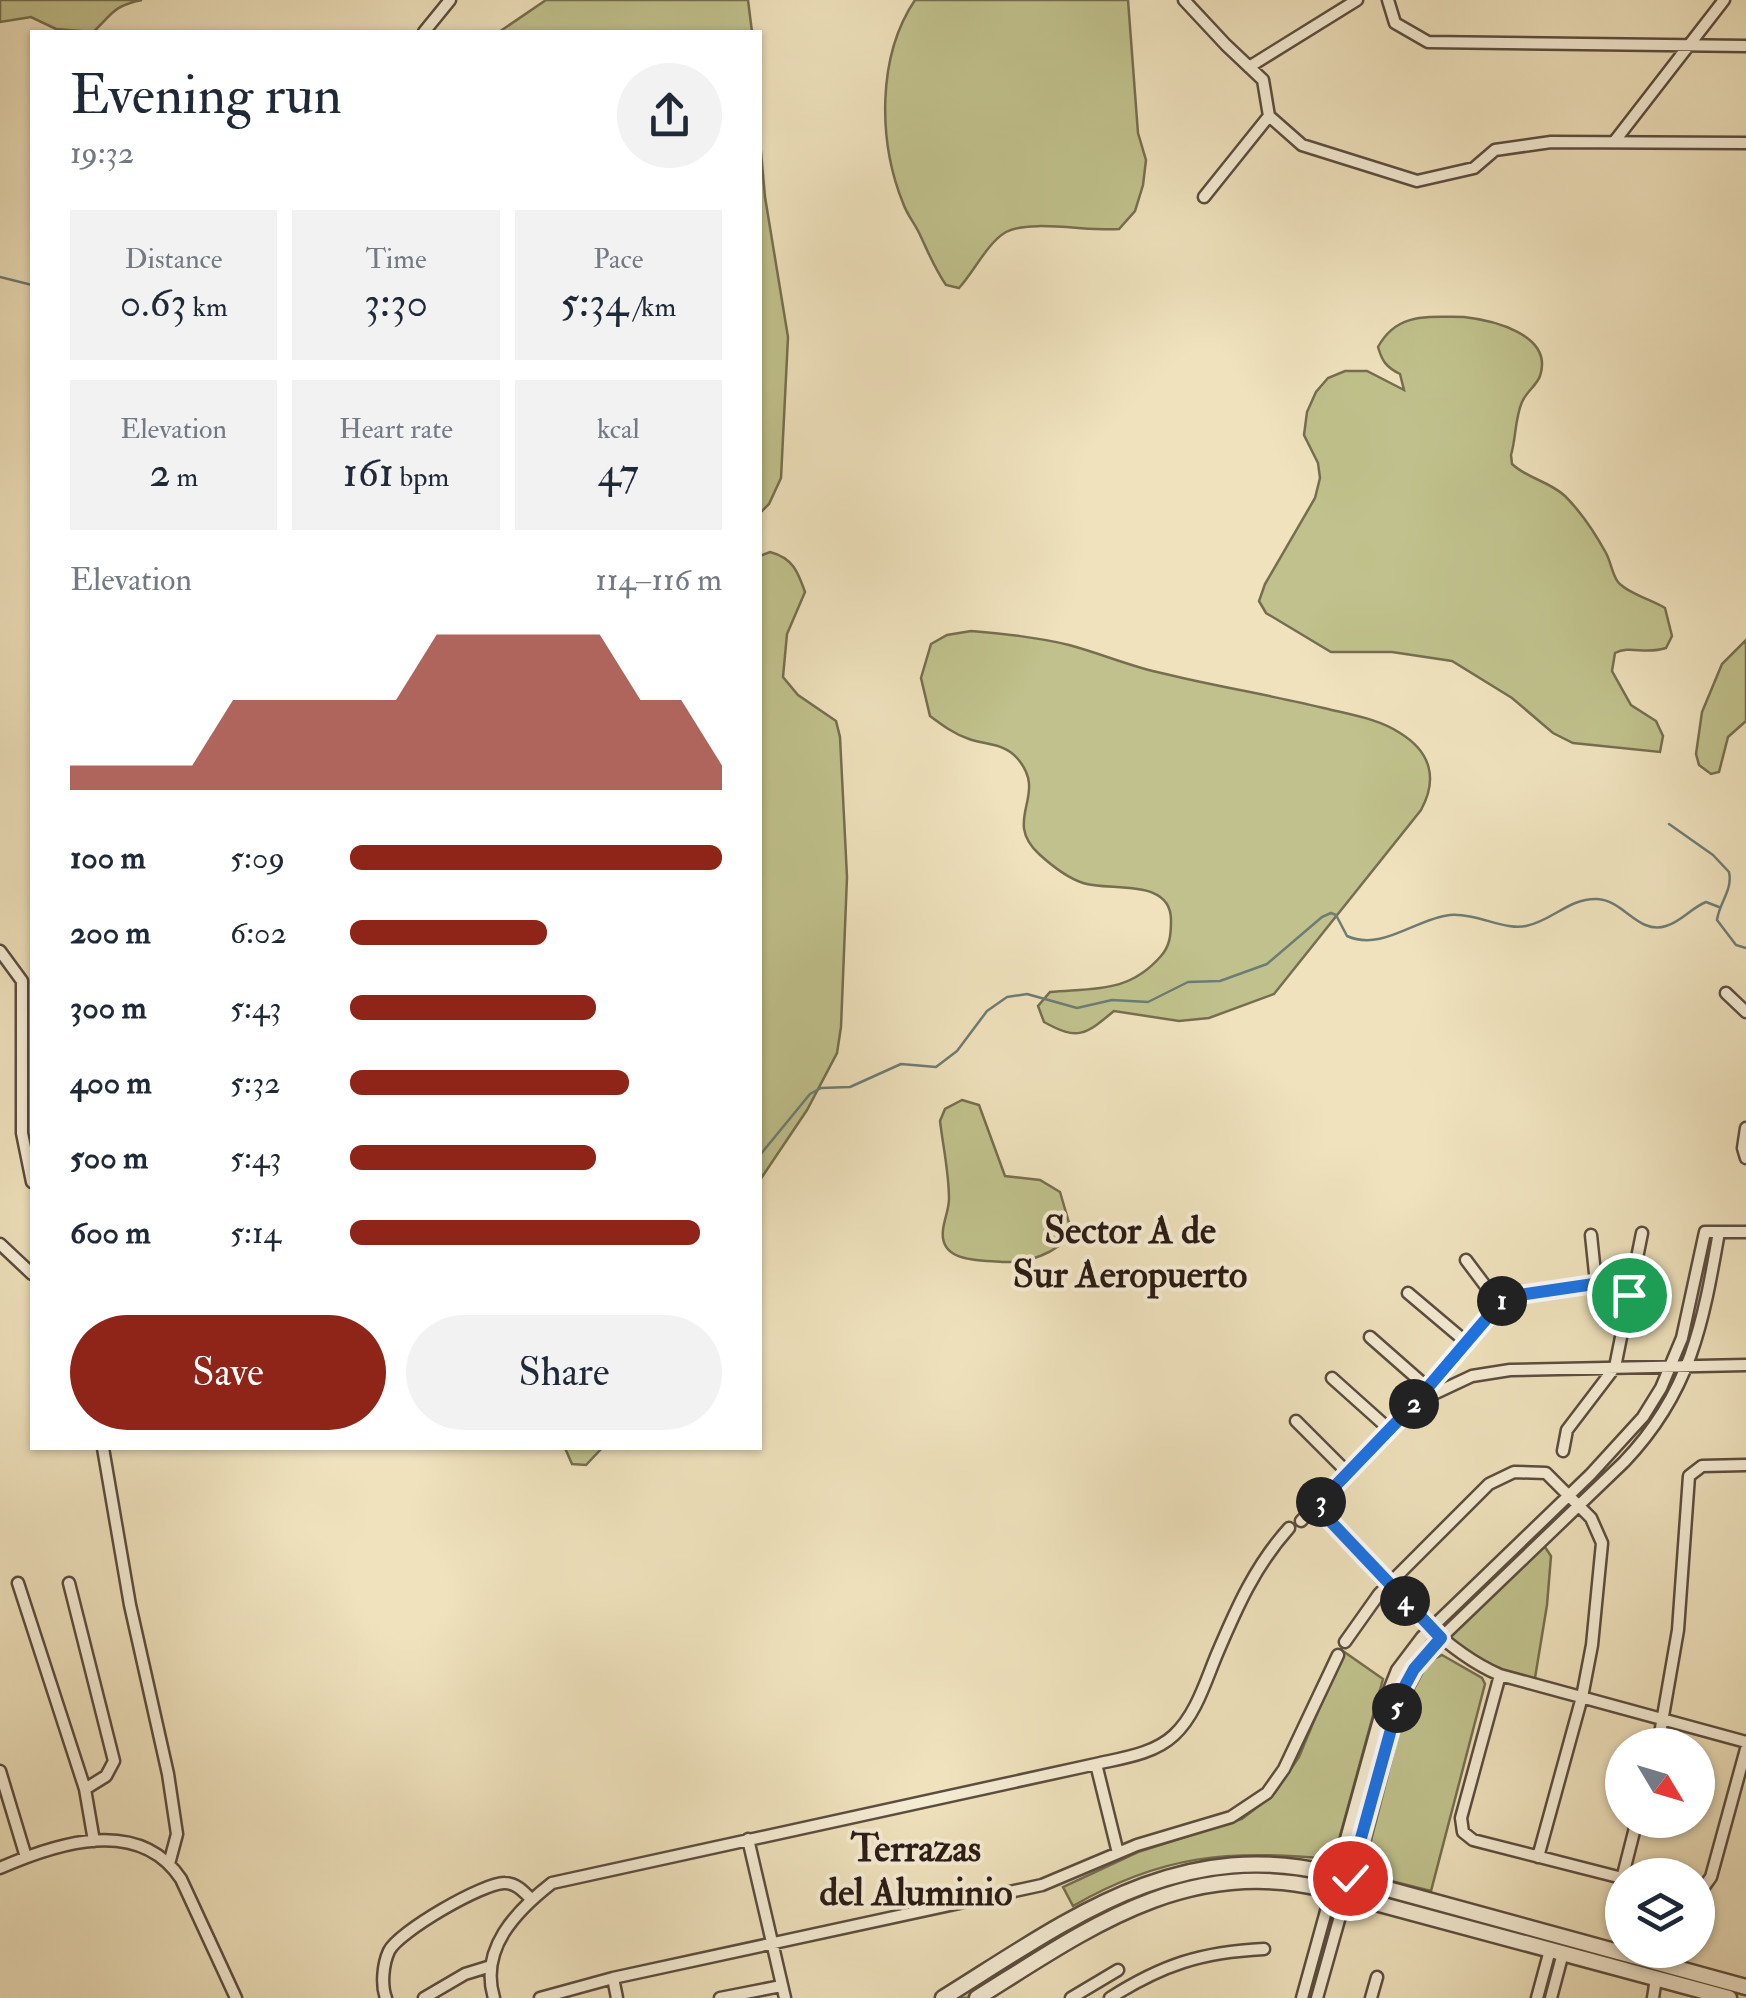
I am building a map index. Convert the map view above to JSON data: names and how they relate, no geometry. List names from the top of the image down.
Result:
{
  "districts": ["Sector A de Sur Aeropuerto", "Terrazas del Aluminio"],
  "north": "bottom right",
  "page": {
    "heading": ["Evening run", "19:32"],
    "stats": [
      ["Distance", "0.63 km"],
      ["Time", "3:30"],
      ["Pace", "5:34 /km"],
      ["Elevation", "2 m"],
      ["Heart rate", "161 bpm"],
      ["kcal", "47"]
    ],
    "chart": ["Elevation", "114–116 m"],
    "list": [
      {
        "name": "100 m",
        "note": "5:09"
      },
      {
        "name": "200 m",
        "note": "6:02"
      },
      {
        "name": "300 m",
        "note": "5:43"
      },
      {
        "name": "400 m",
        "note": "5:32"
      },
      {
        "name": "500 m",
        "note": "5:43"
      },
      {
        "name": "600 m",
        "note": "5:14"
      }
    ],
    "pins": [
      "1",
      "2",
      "3",
      "4",
      "5"
    ],
    "buttons": ["Save", "Share"]
  }
}
